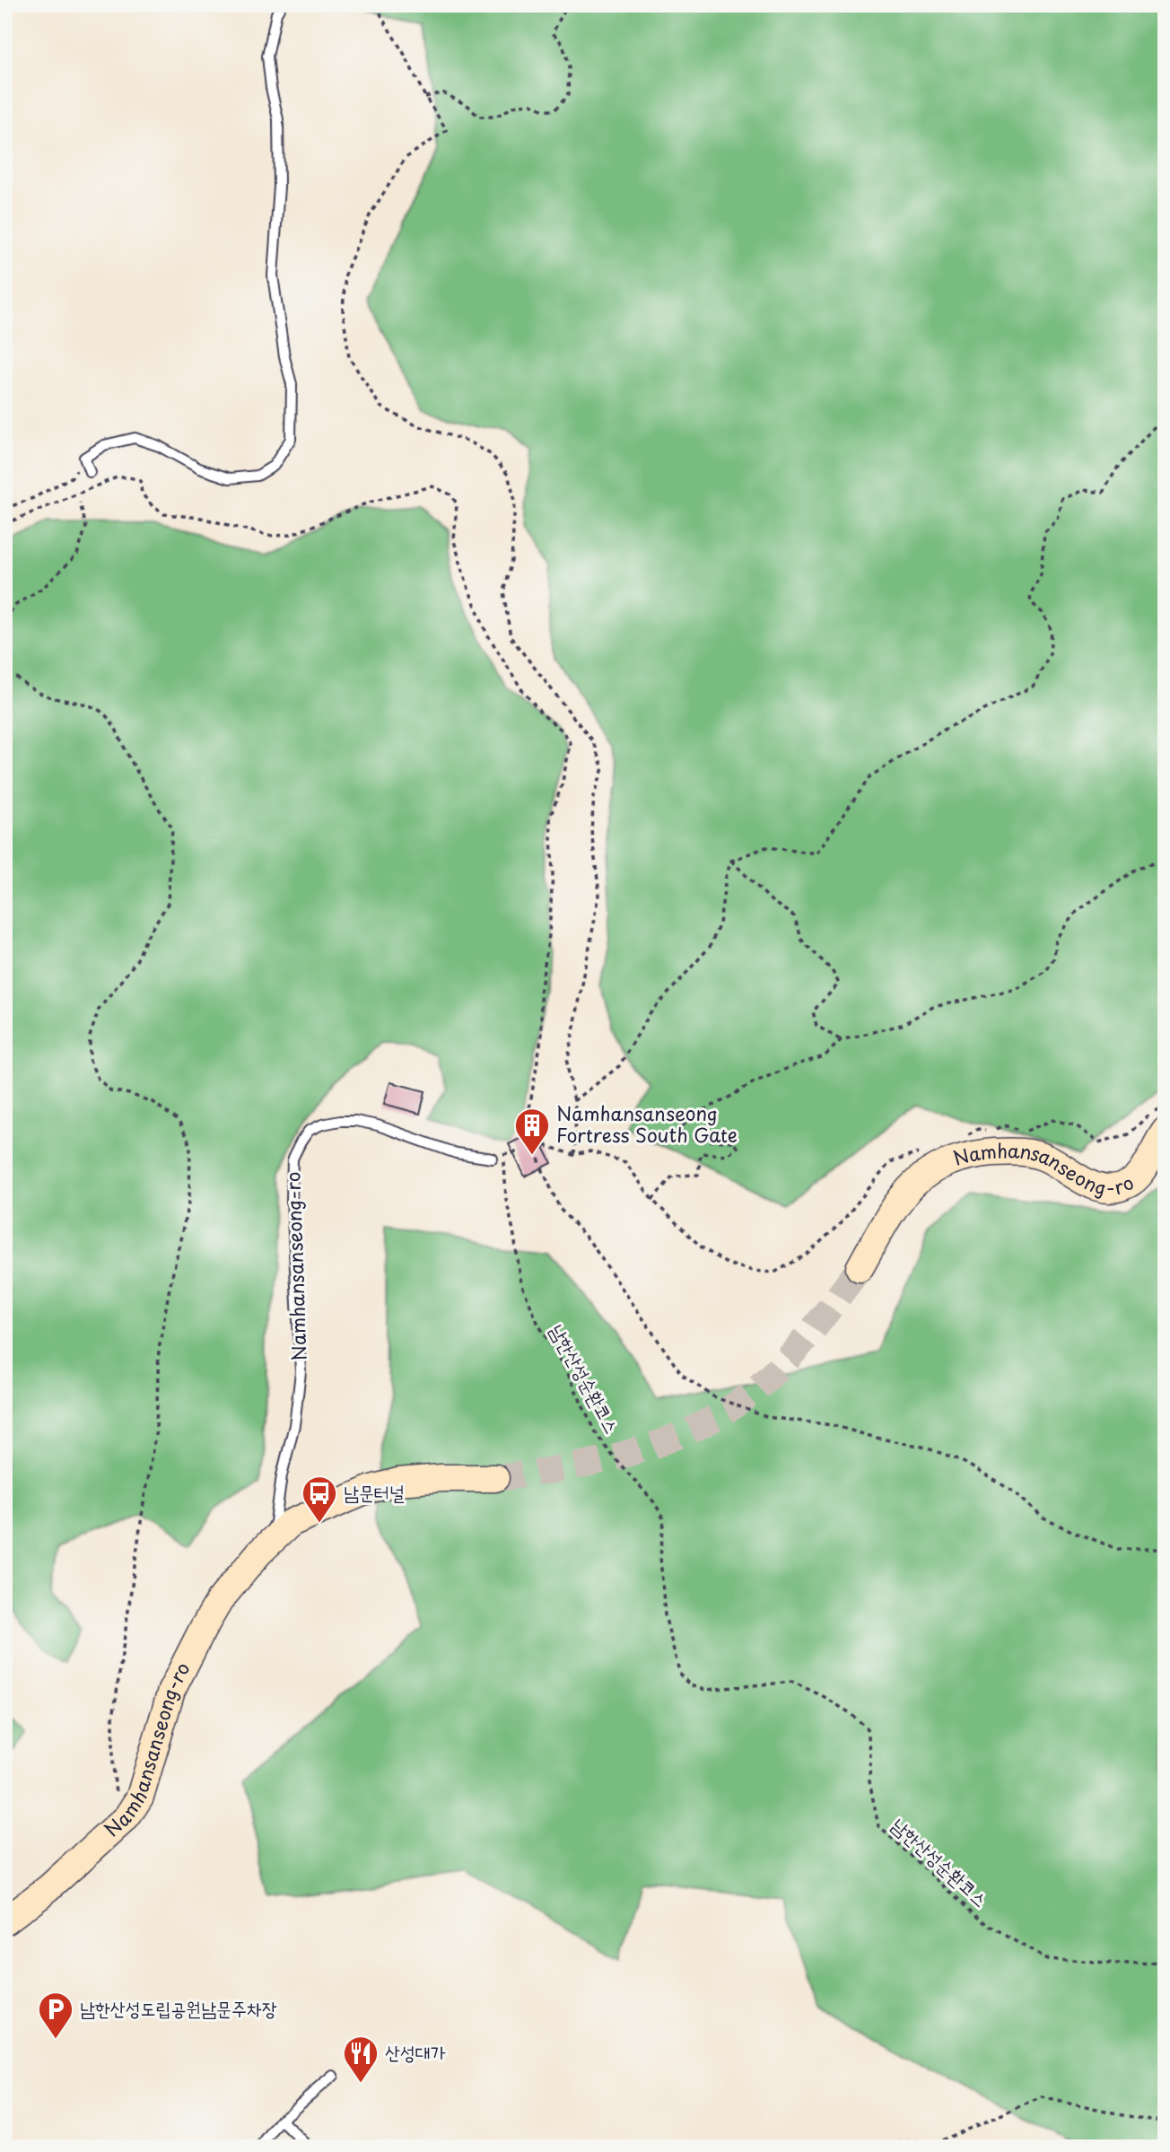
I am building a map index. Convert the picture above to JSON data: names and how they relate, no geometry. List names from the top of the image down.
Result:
{
  "streets": {
    "main road": ["Namhansanseong-ro"],
    "path": ["남한산성순환코스"]
  },
  "places": {
    "building": ["Namhansanseong Fortress South Gate"],
    "bus stop": ["남문터널"],
    "parking": ["남한산성도립공원남문주차장"],
    "restaurant": ["산성대가"]
  }
}
